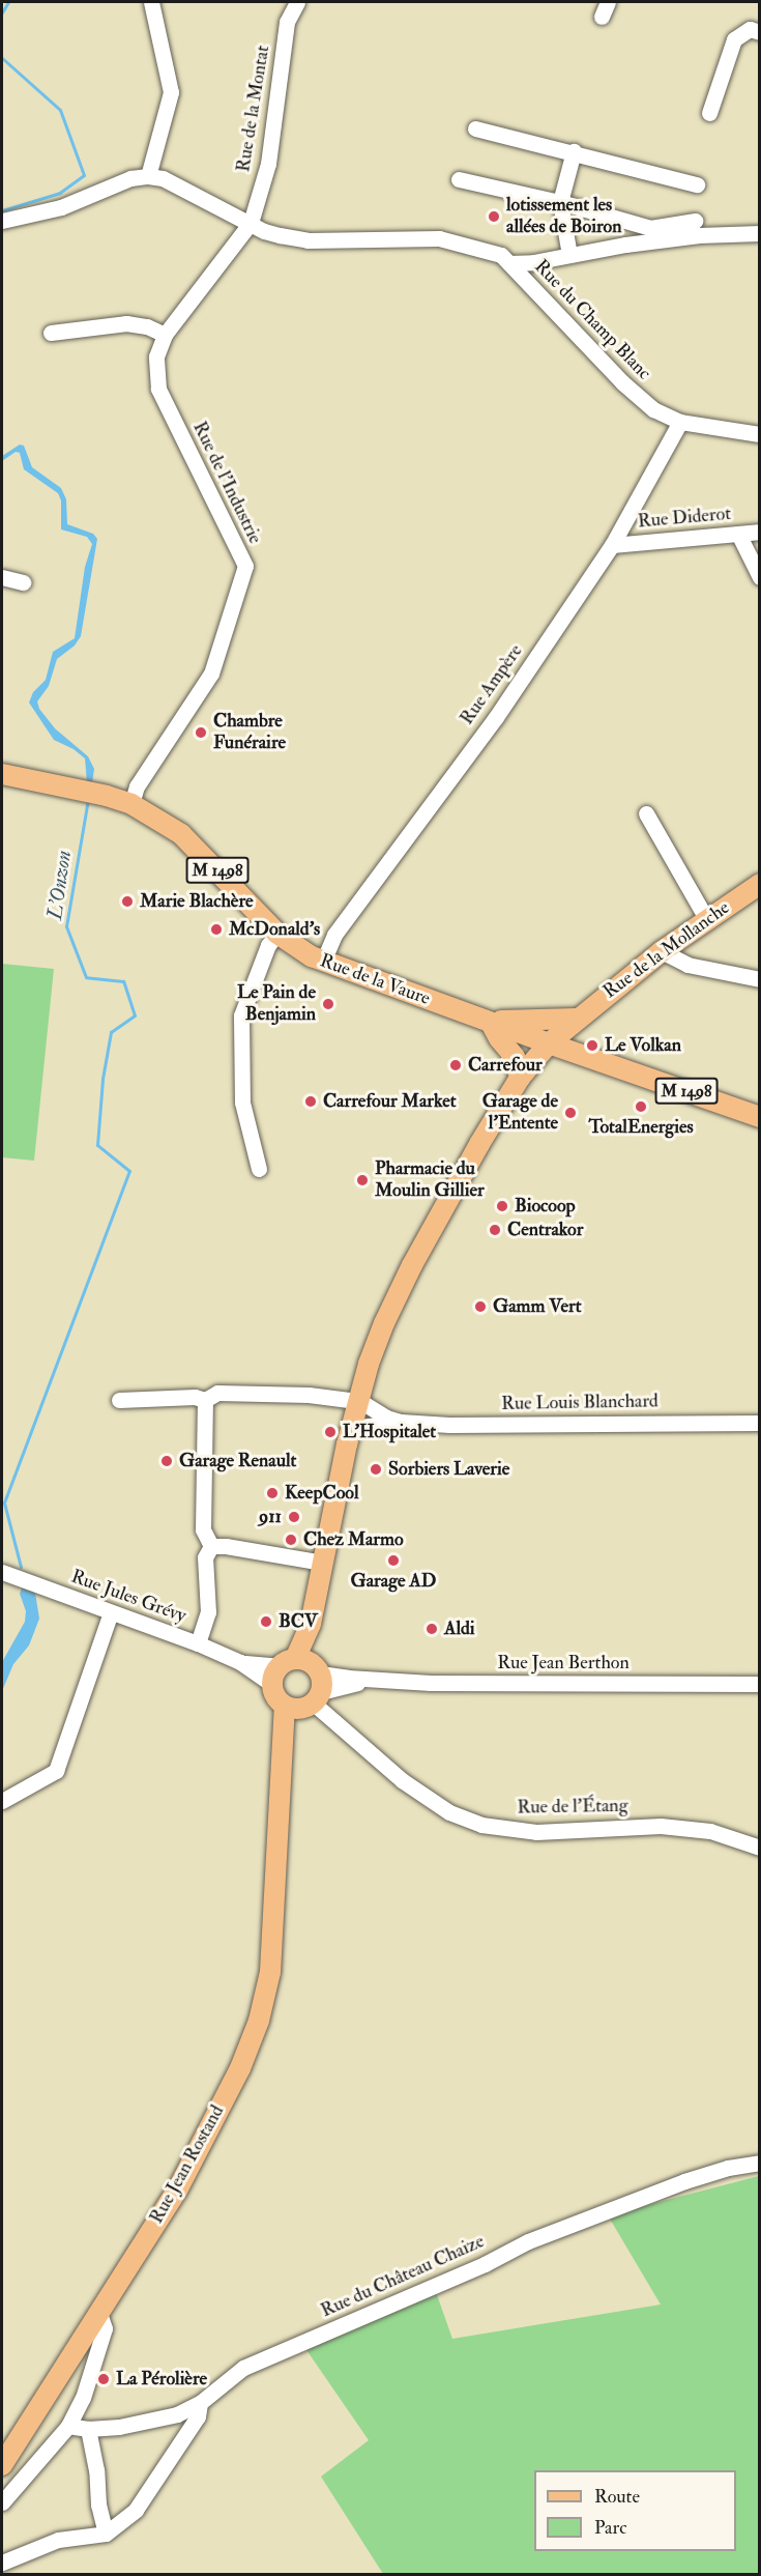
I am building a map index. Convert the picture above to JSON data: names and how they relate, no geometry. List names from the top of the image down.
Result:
{
  "streets": {
    "main road": [
      "M 1498",
      "Rue de la Mollanche",
      "Rue de la Vaure",
      "Rue Jean Rostand"
    ],
    "street": [
      "Rue de la Montat",
      "Rue du Champ Blanc",
      "Rue de l'Industrie",
      "Rue Diderot",
      "Rue Ampère",
      "Rue Louis Blanchard",
      "Rue Jules Grévy",
      "Rue Jean Berthon",
      "Rue de l'Étang",
      "Rue du Château Chaize"
    ]
  },
  "crossings": [
    ["Rue de la Montat", "Rue du Champ Blanc"],
    ["Rue de la Montat", "Rue de l'Industrie"],
    ["Rue du Champ Blanc", "Rue de l'Industrie"],
    ["Rue du Champ Blanc", "Rue Ampère"],
    ["Rue de l'Industrie", "Rue de la Vaure"],
    ["Rue Diderot", "Rue Ampère"],
    ["Rue Ampère", "Rue de la Vaure"],
    ["M 1498", "Rue de la Mollanche"],
    ["M 1498", "Rue de la Vaure"],
    ["Rue de la Mollanche", "Rue de la Vaure"],
    ["Rue de la Mollanche", "Rue Louis Blanchard"],
    ["Rue de la Mollanche", "Rue Jean Rostand"],
    ["Rue Louis Blanchard", "Rue Jean Rostand"],
    ["Rue Jules Grévy", "Rue Jean Berthon"],
    ["Rue Jules Grévy", "Rue de l'Étang"],
    ["Rue Jules Grévy", "Rue Jean Rostand"],
    ["Rue Jean Berthon", "Rue de l'Étang"],
    ["Rue Jean Berthon", "Rue Jean Rostand"],
    ["Rue de l'Étang", "Rue Jean Rostand"]
  ],
  "water": ["L'Onzon"],
  "places": [
    "lotissement les allées de Boiron",
    "Chambre Funéraire",
    "Marie Blachère",
    "McDonald's",
    "Le Pain de Benjamin",
    "Le Volkan",
    "Carrefour",
    "Carrefour Market",
    "TotalEnergies",
    "Garage de l'Entente",
    "Pharmacie du Moulin Gillier",
    "Biocoop",
    "Centrakor",
    "Gamm Vert",
    "L'Hospitalet",
    "Garage Renault",
    "Sorbiers Laverie",
    "KeepCool",
    "911",
    "Chez Marmo",
    "Garage AD",
    "BCV",
    "Aldi",
    "La Pérolière"
  ],
  "legend": ["Route", "Parc"]
}
